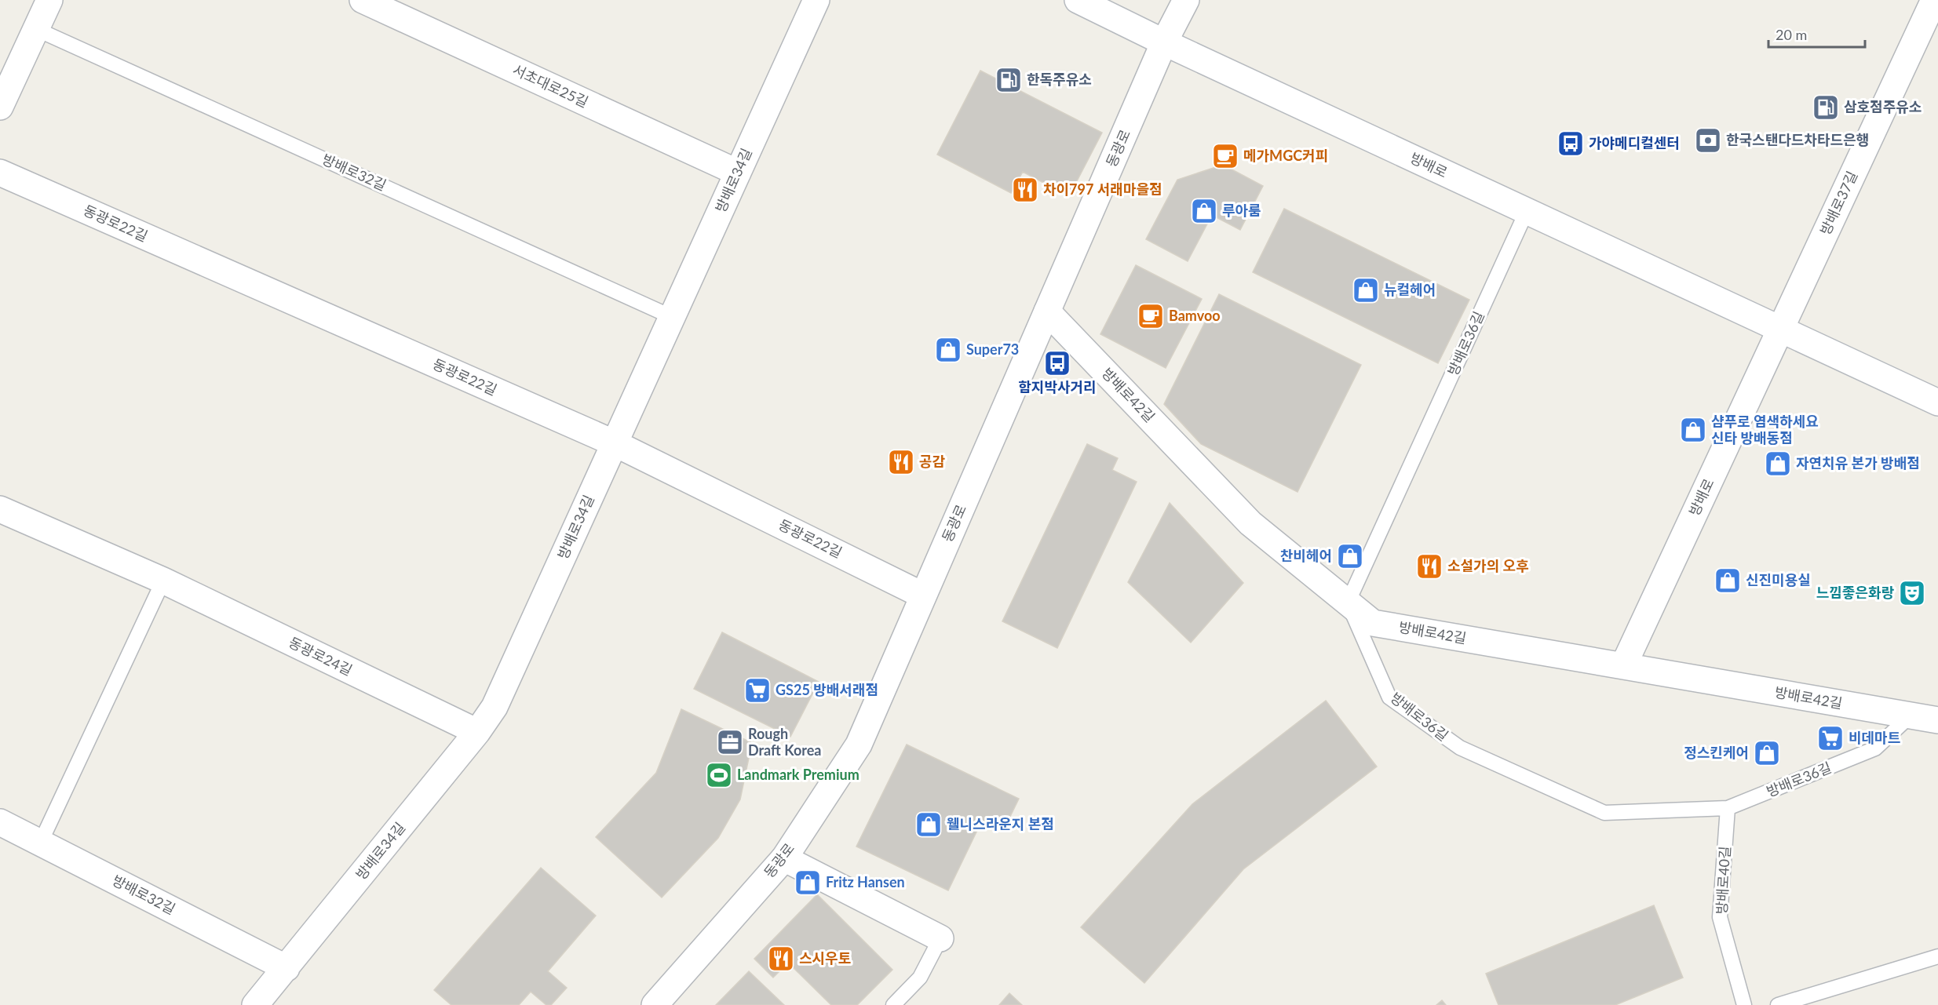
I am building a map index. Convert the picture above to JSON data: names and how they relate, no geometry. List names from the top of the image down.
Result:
{
  "streets": {
    "street": [
      "서초대로25길",
      "동광로",
      "방배로",
      "방배로32길",
      "방배로34길",
      "방배로37길",
      "동광로22길",
      "방배로42길",
      "동광로24길"
    ],
    "lane": ["방배로36길", "방배로40길"]
  },
  "crossings": [
    ["서초대로25길", "방배로34길"],
    ["동광로", "방배로"],
    ["동광로", "동광로22길"],
    ["동광로", "방배로42길"],
    ["방배로", "방배로37길"],
    ["방배로", "방배로36길"],
    ["방배로", "방배로42길"],
    ["방배로32길", "방배로34길"],
    ["방배로34길", "동광로22길"],
    ["방배로34길", "동광로24길"],
    ["방배로36길", "방배로42길"],
    ["방배로36길", "방배로40길"]
  ],
  "places": {
    "fuel station": ["한독주유소", "삼호점주유소"],
    "bank": ["한국스탠다드차타드은행"],
    "bus stop": ["가야메디컬센터", "함지박사거리"],
    "cafe": ["메가MGC커피", "Bamvoo"],
    "restaurant": [
      "차이797 서래마을점",
      "공감",
      "소설가의 오후",
      "스시우토"
    ],
    "shop": [
      "루아룸",
      "뉴컬헤어",
      "Super73",
      "샴푸로 염색하세요 신타 방배동점",
      "자연치유 본가 방배점",
      "찬비헤어",
      "신진미용실",
      "정스킨케어",
      "웰니스라운지 본점",
      "Fritz Hansen"
    ],
    "theatre": ["느낌좋은화랑"],
    "supermarket": ["GS25 방배서래점", "비데마트"],
    "office": ["Rough Draft Korea"],
    "sports": ["Landmark Premium"]
  },
  "scale_bar": "20 m"
}
